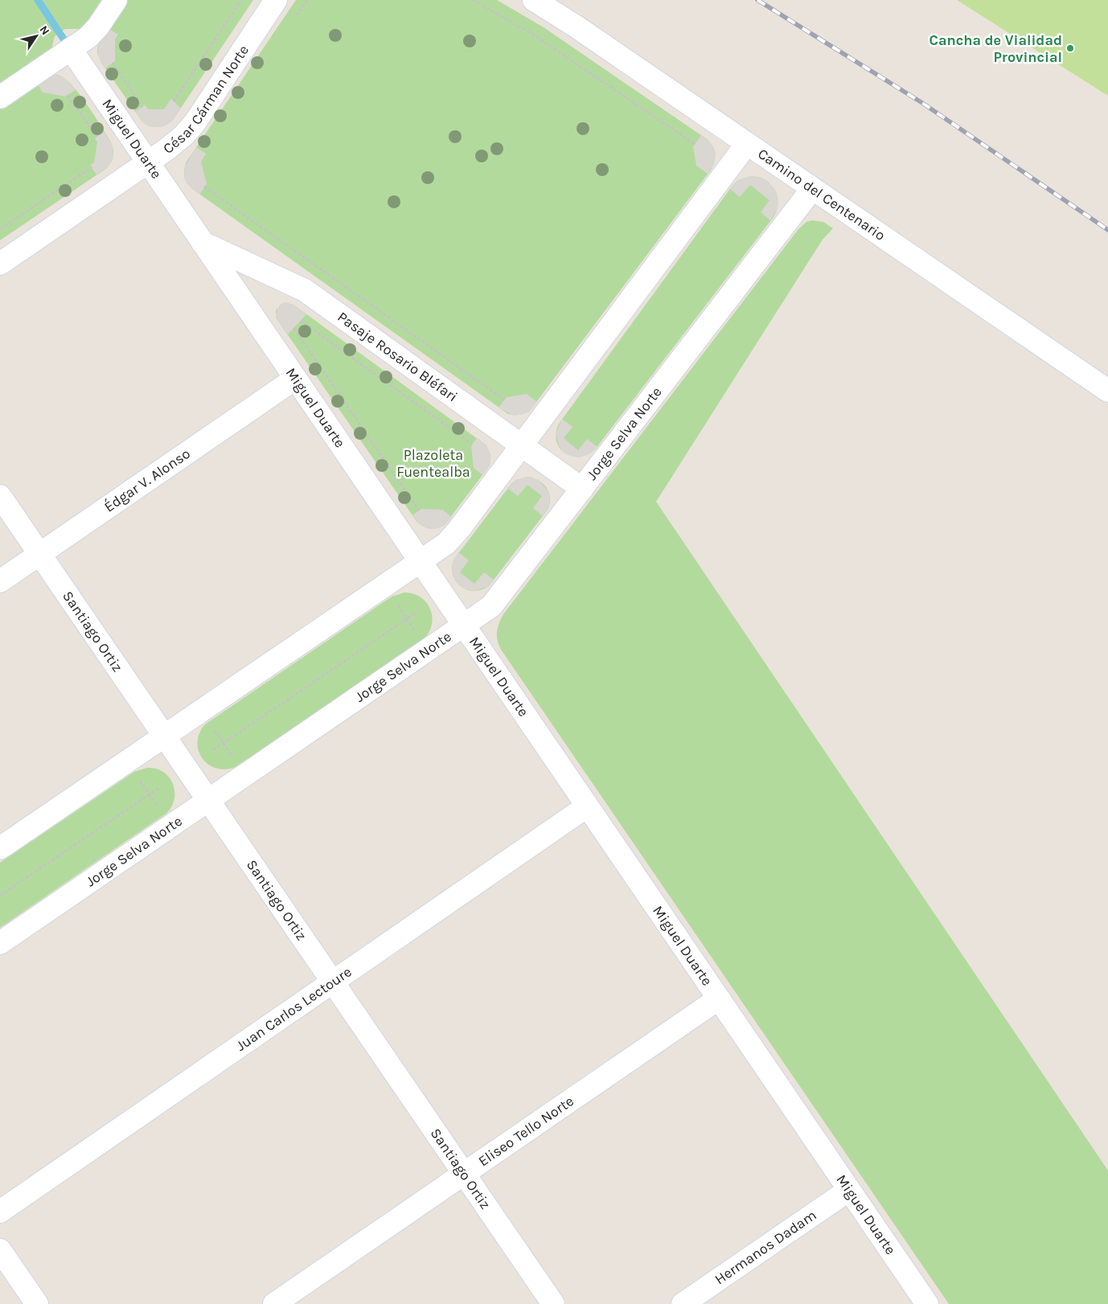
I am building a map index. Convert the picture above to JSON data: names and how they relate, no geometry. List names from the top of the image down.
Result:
{
  "streets": {
    "street": [
      "César Cárman Norte",
      "Miguel Duarte",
      "Camino del Centenario",
      "Pasaje Rosario Bléfari",
      "Jorge Selva Norte",
      "Édgar V. Alonso",
      "Santiago Ortiz",
      "Juan Carlos Lectoure",
      "Eliseo Tello Norte",
      "Hermanos Dadam"
    ]
  },
  "crossings": [
    ["César Cárman Norte", "Miguel Duarte"],
    ["Miguel Duarte", "Pasaje Rosario Bléfari"],
    ["Miguel Duarte", "Jorge Selva Norte"],
    ["Miguel Duarte", "Édgar V. Alonso"],
    ["Miguel Duarte", "Juan Carlos Lectoure"],
    ["Miguel Duarte", "Eliseo Tello Norte"],
    ["Miguel Duarte", "Hermanos Dadam"],
    ["Camino del Centenario", "Jorge Selva Norte"],
    ["Pasaje Rosario Bléfari", "Jorge Selva Norte"],
    ["Jorge Selva Norte", "Santiago Ortiz"],
    ["Édgar V. Alonso", "Santiago Ortiz"],
    ["Santiago Ortiz", "Juan Carlos Lectoure"],
    ["Santiago Ortiz", "Eliseo Tello Norte"]
  ],
  "parks": ["Plazoleta Fuentealba"],
  "places": ["Cancha de Vialidad Provincial"],
  "north": "top right"
}
